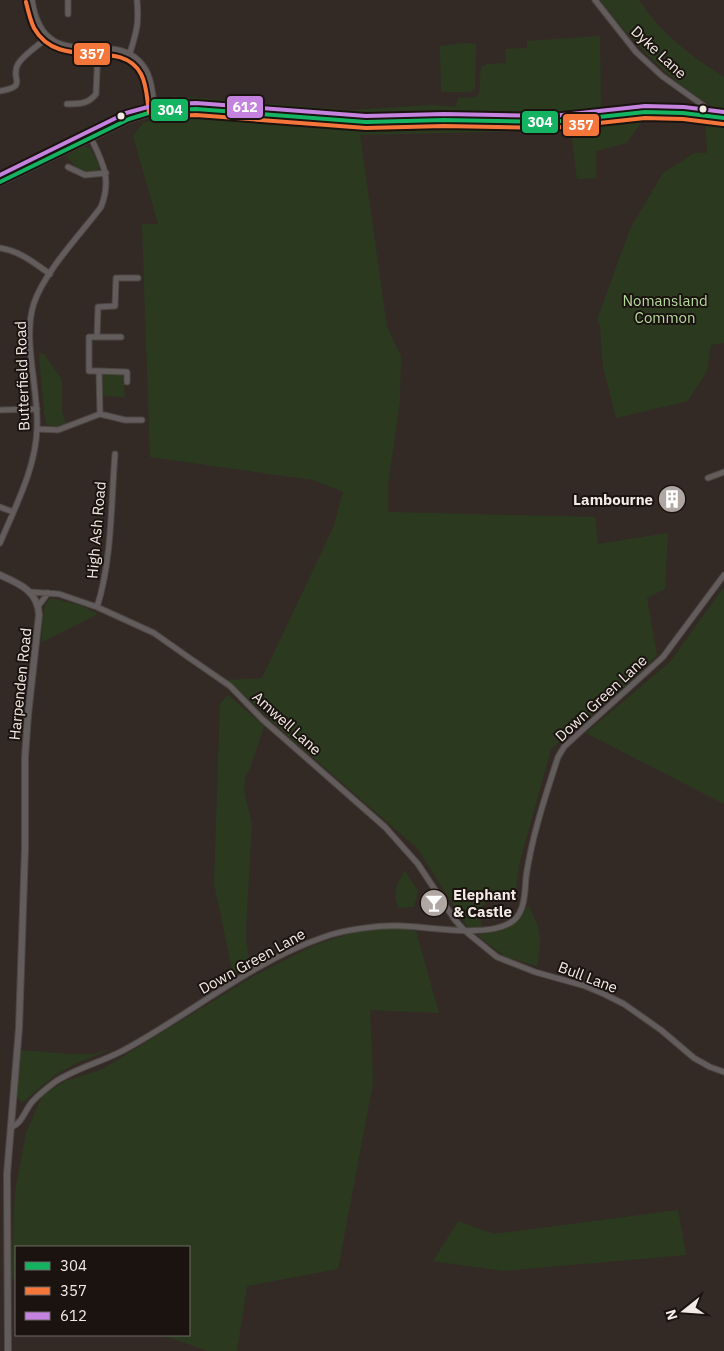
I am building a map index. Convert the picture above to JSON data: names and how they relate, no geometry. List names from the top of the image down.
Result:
{
  "streets": {
    "street": [
      "Dyke Lane",
      "Butterfield Road",
      "High Ash Road",
      "Harpenden Road",
      "Down Green Lane",
      "Amwell Lane",
      "Bull Lane"
    ]
  },
  "crossings": [
    ["High Ash Road", "Amwell Lane"],
    ["Harpenden Road", "Down Green Lane"],
    ["Down Green Lane", "Amwell Lane"],
    ["Down Green Lane", "Bull Lane"],
    ["Amwell Lane", "Bull Lane"]
  ],
  "parks": ["Nomansland Common"],
  "places": {
    "building": ["Lambourne"],
    "bar": ["Elephant & Castle"]
  },
  "lines": ["transit line 357", "transit line 612", "transit line 304"],
  "legend": ["304", "357", "612"],
  "north": "left"
}
